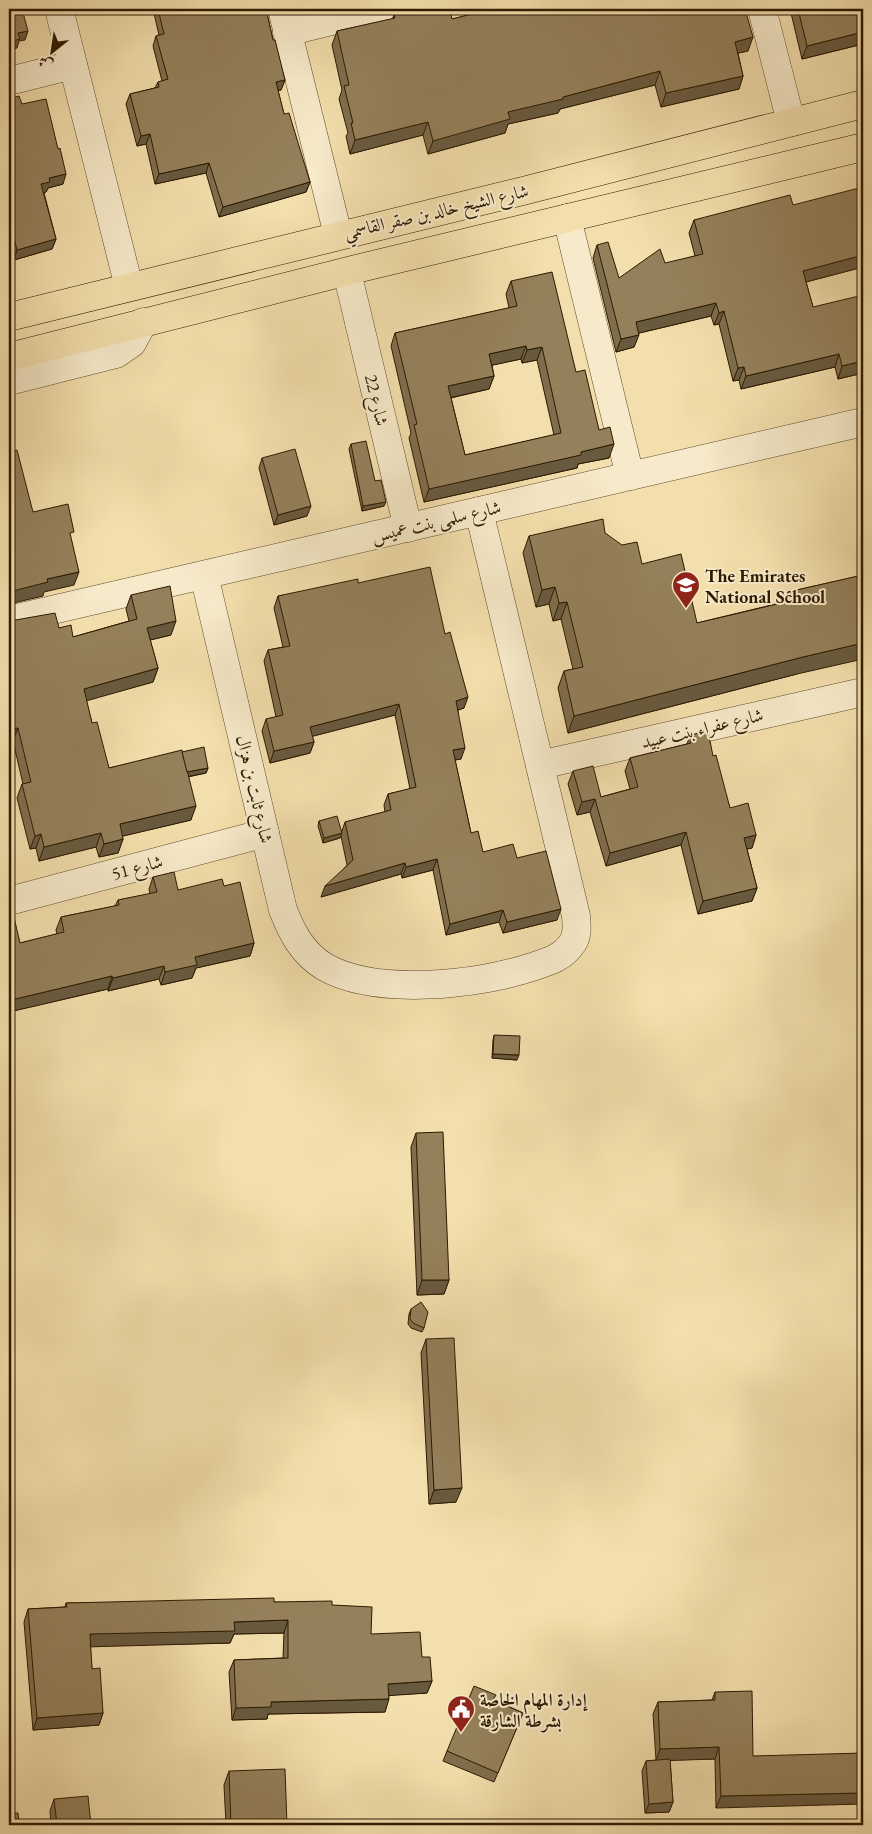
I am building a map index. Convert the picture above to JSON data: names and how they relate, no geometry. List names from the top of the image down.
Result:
{
  "streets": {
    "main road": ["شارع الشيخ خالد بن صقر القاسمي"],
    "street": [
      "شارع 22",
      "شارع سلمى بنت عميس",
      "شارع عفراء بنت عبيد",
      "شارع ثابت بن هزال",
      "شارع 51"
    ]
  },
  "crossings": [
    ["شارع الشيخ خالد بن صقر القاسمي", "شارع 22"],
    ["شارع 22", "شارع سلمى بنت عميس"],
    ["شارع سلمى بنت عميس", "شارع ثابت بن هزال"],
    ["شارع عفراء بنت عبيد", "شارع ثابت بن هزال"],
    ["شارع ثابت بن هزال", "شارع 51"]
  ],
  "places": {
    "school or university": ["The Emirates National School"],
    "public building": ["إدارة المهام الخاصة بشرطة الشارقة"]
  },
  "north": "bottom left"
}
